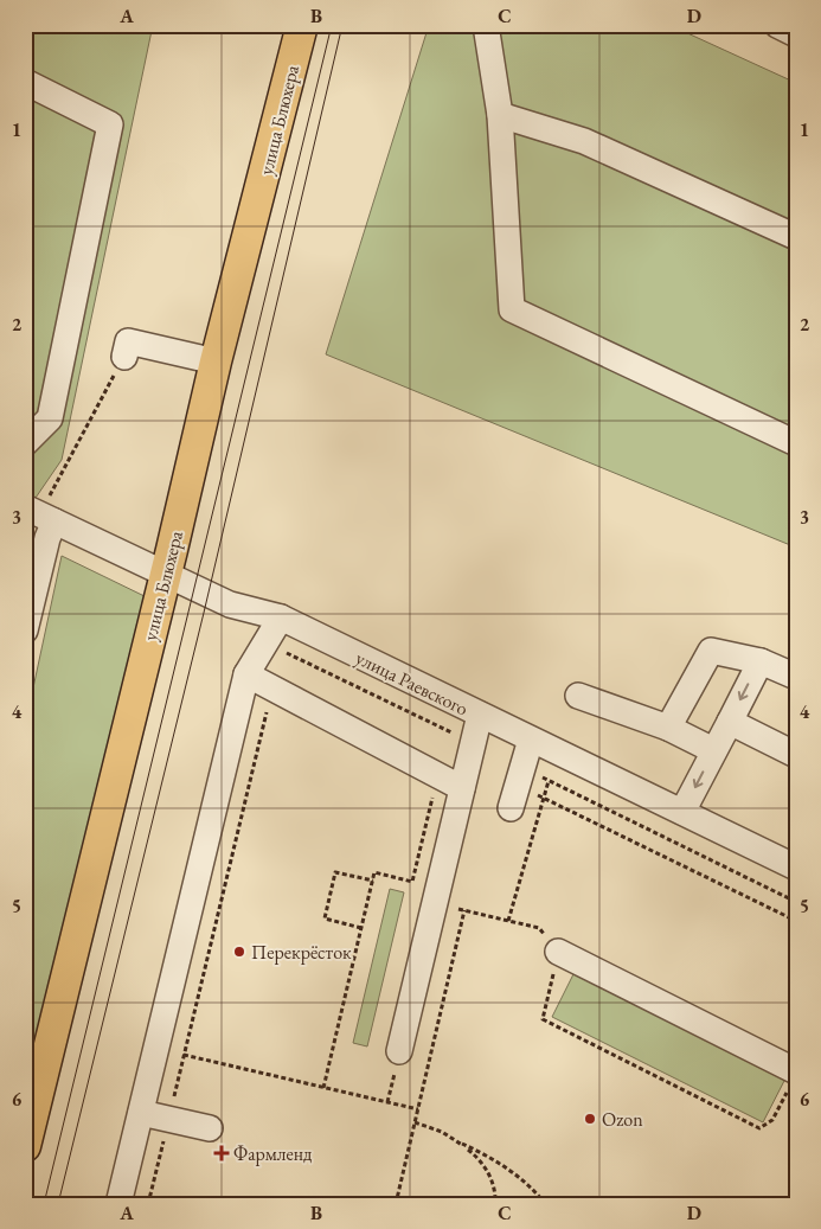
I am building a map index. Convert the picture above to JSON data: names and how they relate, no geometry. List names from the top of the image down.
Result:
{
  "streets": {
    "main road": ["улица Блюхера"],
    "street": ["улица Раевского"]
  },
  "crossings": [
    ["улица Блюхера", "улица Раевского"]
  ],
  "places": {
    "other": ["Перекрёсток", "Ozon"],
    "health": ["Фармленд"]
  },
  "grid": {
    "columns": [
      "A",
      "B",
      "C",
      "D"
    ],
    "rows": [
      "1",
      "2",
      "3",
      "4",
      "5",
      "6"
    ]
  }
}
